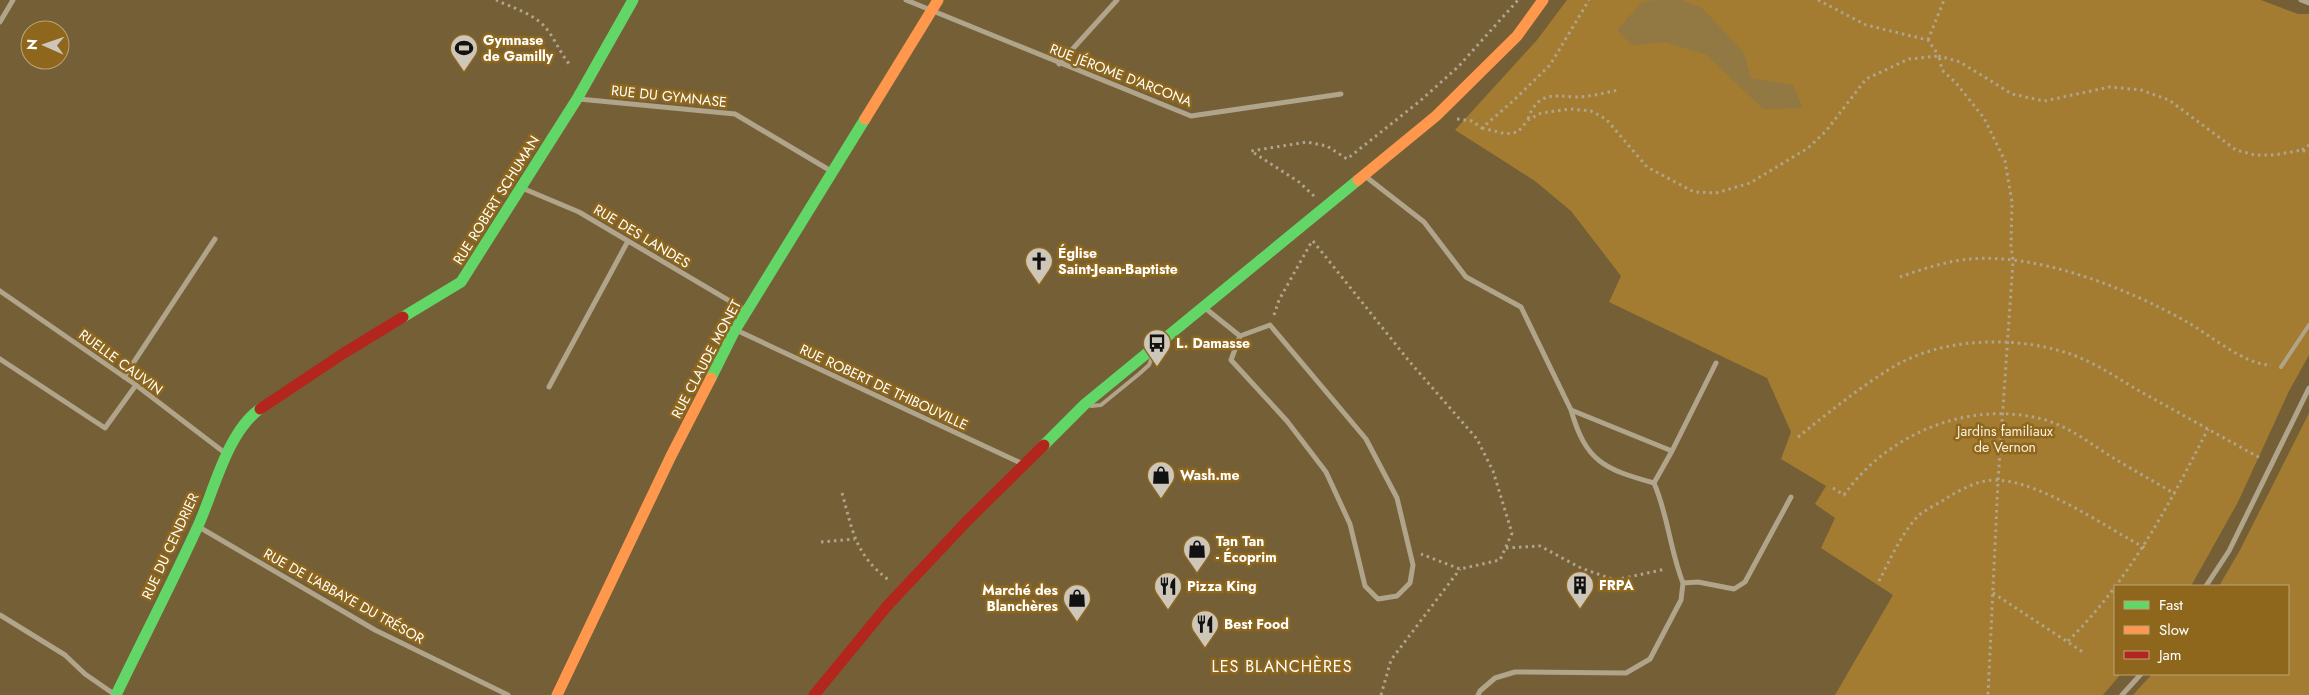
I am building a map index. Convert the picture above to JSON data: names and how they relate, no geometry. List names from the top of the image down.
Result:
{
  "streets": {
    "street": [
      "RUE JÉROME D'ARCONA",
      "RUE DU GYMNASE",
      "RUE ROBERT SCHUMAN",
      "RUE DES LANDES",
      "RUE CLAUDE MONET",
      "RUELLE CAUVIN",
      "RUE ROBERT DE THIBOUVILLE",
      "RUE DU CENDRIER",
      "RUE DE L'ABBAYE DU TRÉSOR"
    ]
  },
  "crossings": [
    ["RUE JÉROME D'ARCONA", "RUE CLAUDE MONET"],
    ["RUE DU GYMNASE", "RUE ROBERT SCHUMAN"],
    ["RUE DU GYMNASE", "RUE CLAUDE MONET"],
    ["RUE ROBERT SCHUMAN", "RUE DES LANDES"],
    ["RUE ROBERT SCHUMAN", "RUE DU CENDRIER"],
    ["RUE DES LANDES", "RUE CLAUDE MONET"],
    ["RUE CLAUDE MONET", "RUE ROBERT DE THIBOUVILLE"],
    ["RUELLE CAUVIN", "RUE DU CENDRIER"],
    ["RUE DU CENDRIER", "RUE DE L'ABBAYE DU TRÉSOR"]
  ],
  "districts": ["LES BLANCHÈRES"],
  "parks": ["Jardins familiaux de Vernon"],
  "places": {
    "sports": ["Gymnase de Gamilly"],
    "church": ["Église Saint-Jean-Baptiste"],
    "bus stop": ["L. Damasse"],
    "shop": ["Wash.me", "Tan Tan - Écoprim", "Marché des Blanchères"],
    "building": ["FRPA"],
    "restaurant": ["Pizza King", "Best Food"]
  },
  "legend": ["Fast", "Slow", "Jam"],
  "north": "left"
}
